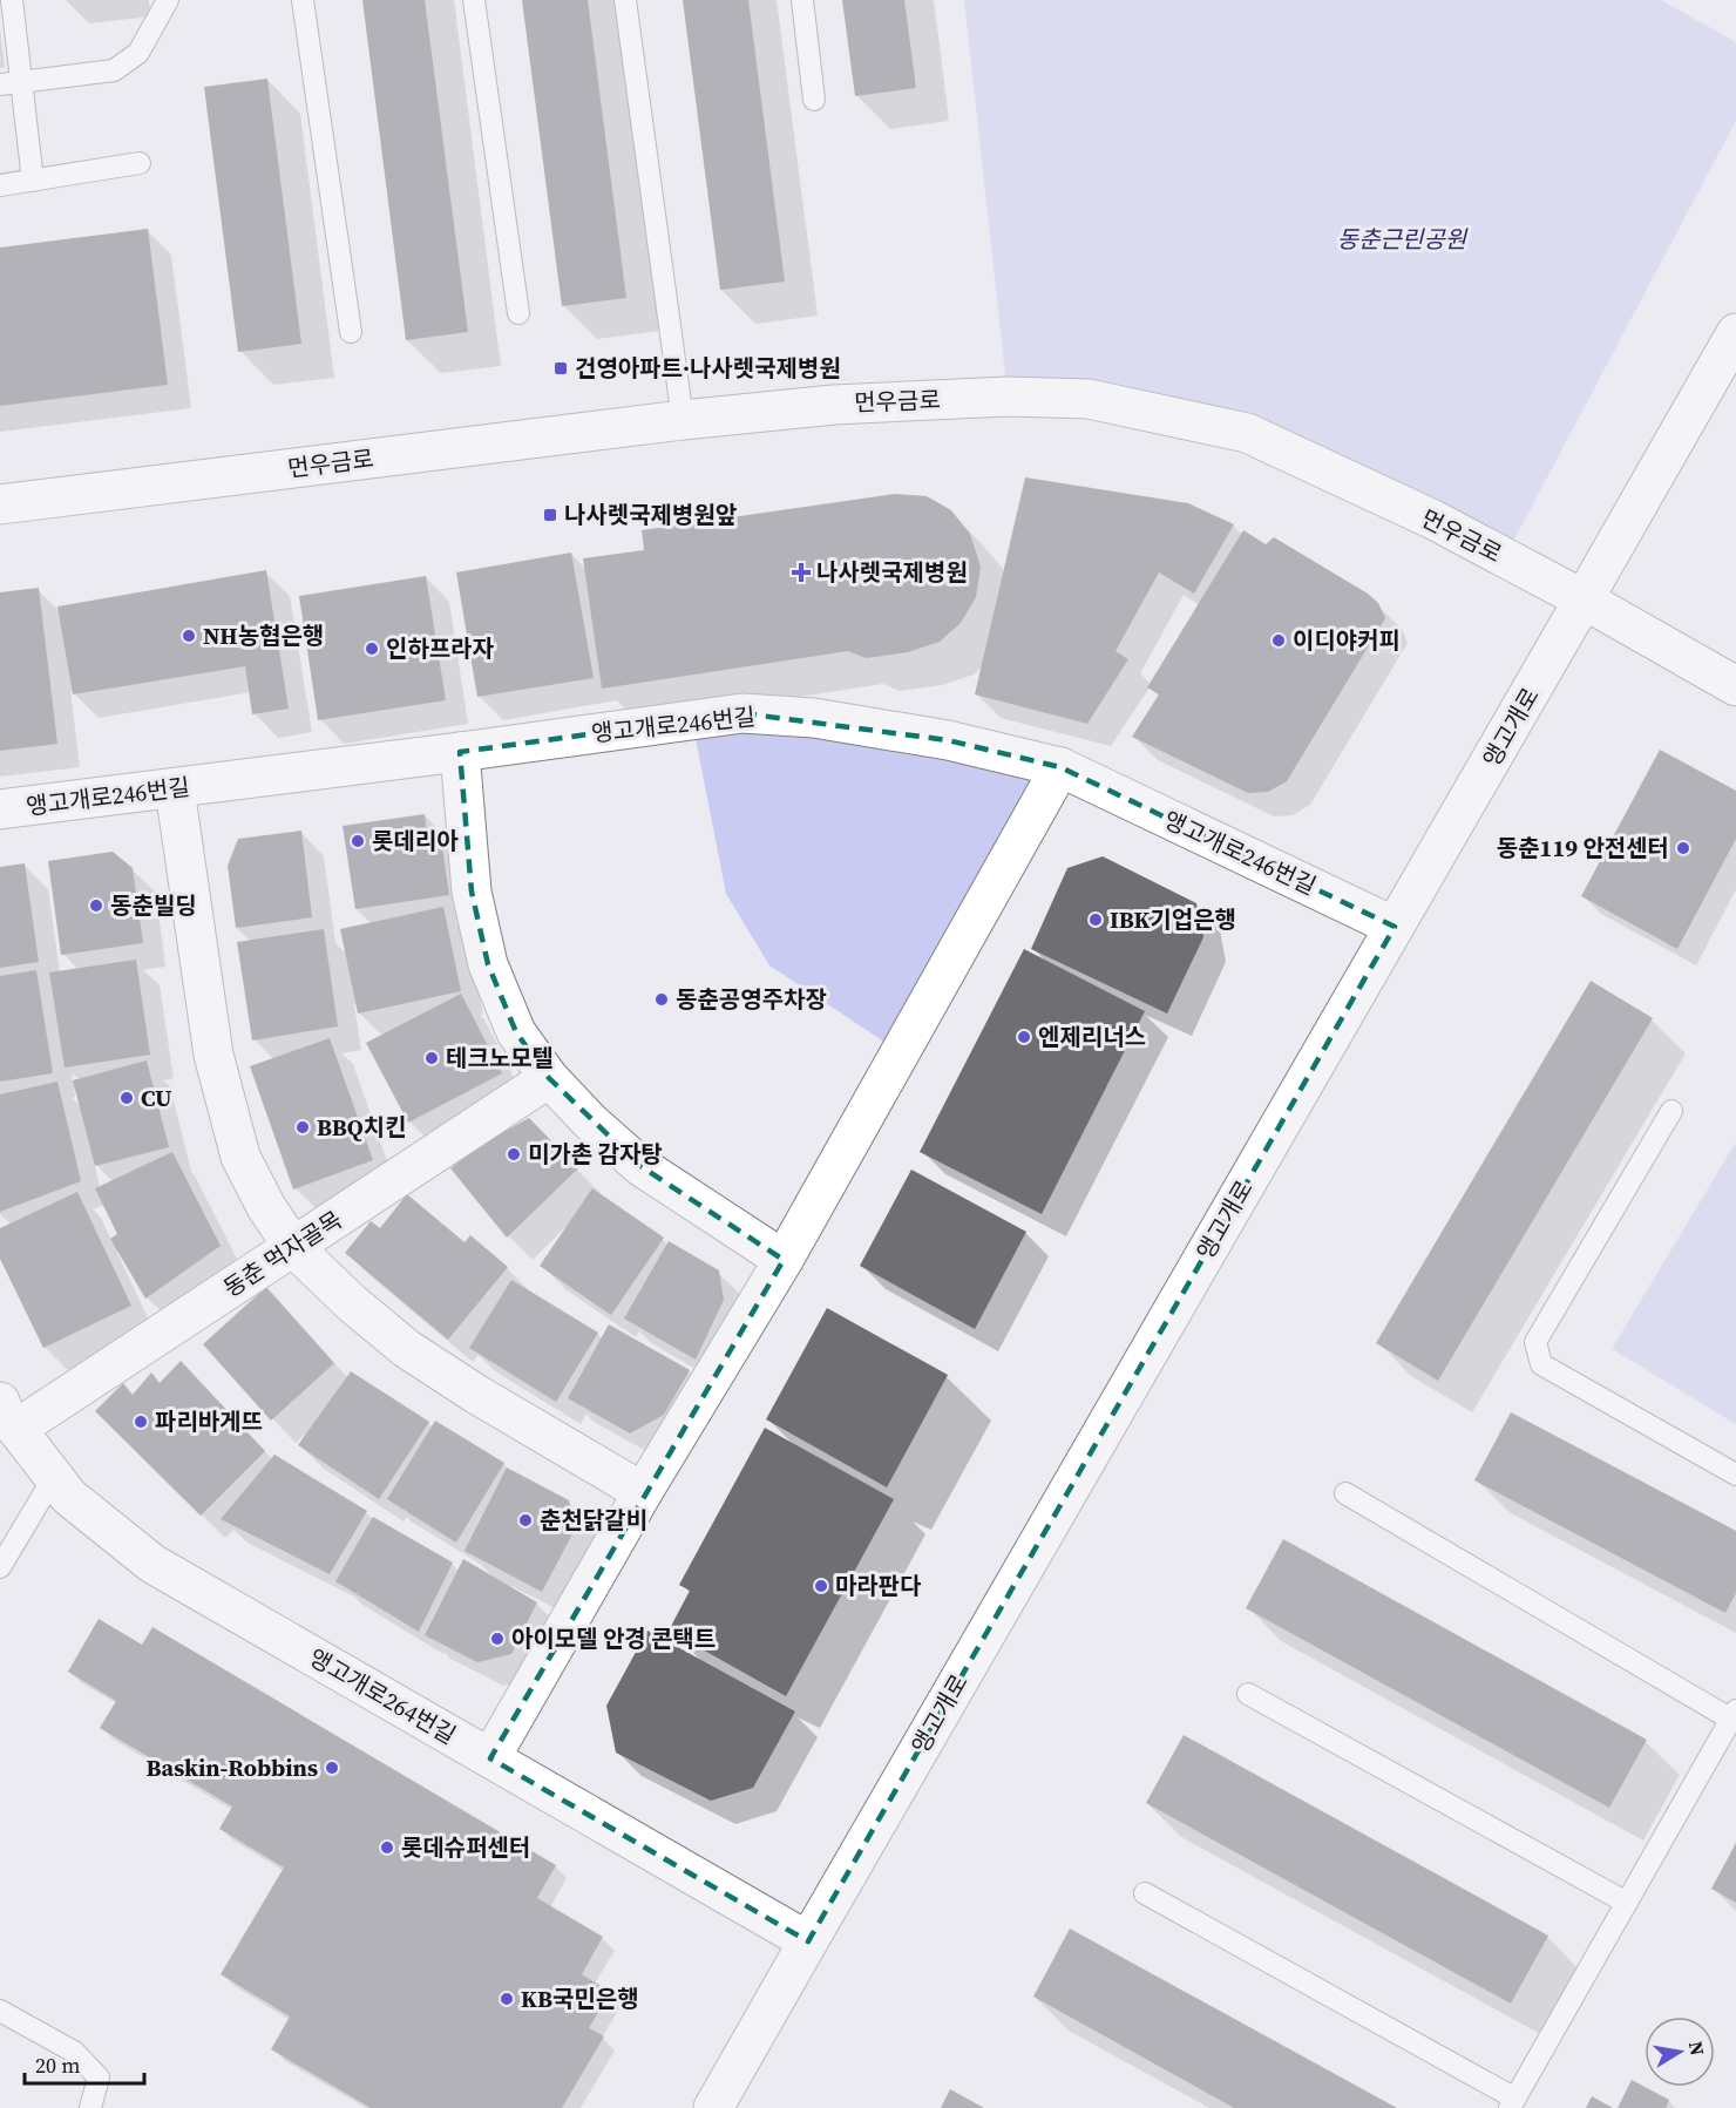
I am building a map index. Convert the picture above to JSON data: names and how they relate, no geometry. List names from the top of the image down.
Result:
{
  "streets": {
    "street": [
      "먼우금로",
      "앵고개로246번길",
      "앵고개로",
      "동춘 먹자골목",
      "앵고개로264번길"
    ]
  },
  "crossings": [
    ["먼우금로", "앵고개로"],
    ["앵고개로246번길", "앵고개로"],
    ["앵고개로", "앵고개로264번길"],
    ["동춘 먹자골목", "앵고개로264번길"]
  ],
  "parks": ["동춘근린공원"],
  "places": {
    "transit": ["건영아파트·나사렛국제병원", "나사렛국제병원앞"],
    "health": ["나사렛국제병원"],
    "other": [
      "NH농협은행",
      "이디야커피",
      "인하프라자",
      "롯데리아",
      "동춘119 안전센터",
      "동춘빌딩",
      "IBK기업은행",
      "동춘공영주차장",
      "엔제리너스",
      "테크노모텔",
      "CU",
      "BBQ치킨",
      "미가촌 감자탕",
      "파리바게뜨",
      "춘천닭갈비",
      "마라판다",
      "아이모델 안경 콘택트",
      "Baskin-Robbins",
      "롯데슈퍼센터",
      "KB국민은행"
    ]
  },
  "scale_bar": "20 m",
  "north": "right"
}
